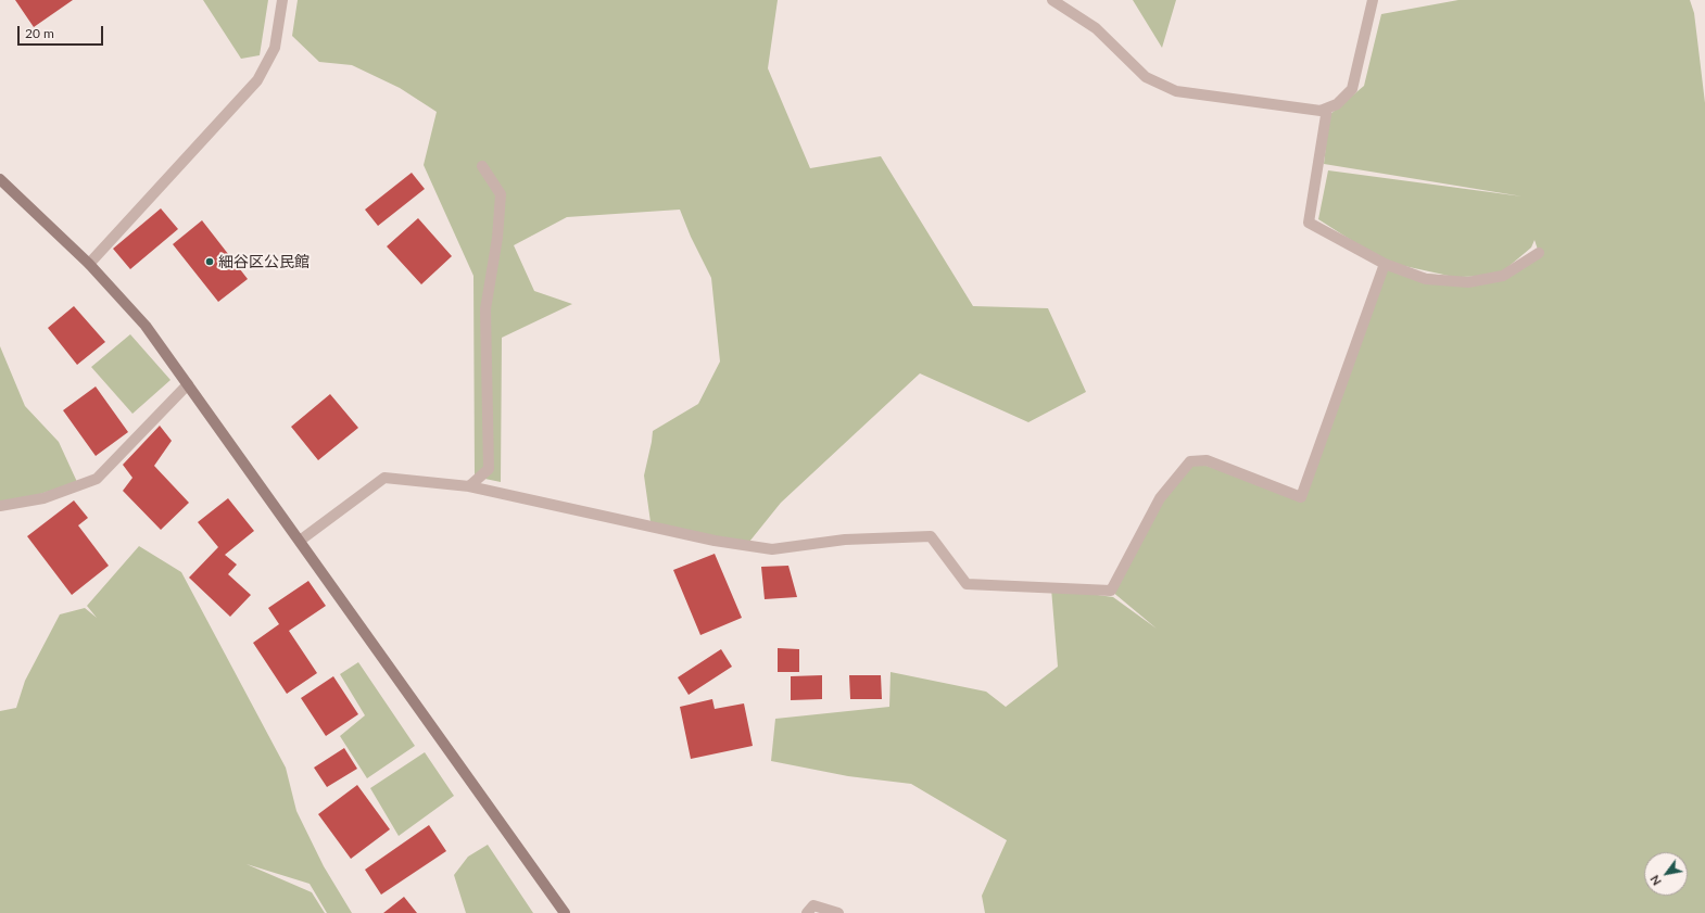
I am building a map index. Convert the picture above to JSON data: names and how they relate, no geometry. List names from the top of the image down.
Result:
{
  "places": ["細谷区公民館"],
  "scale_bar": "20 m",
  "north": "bottom left"
}
